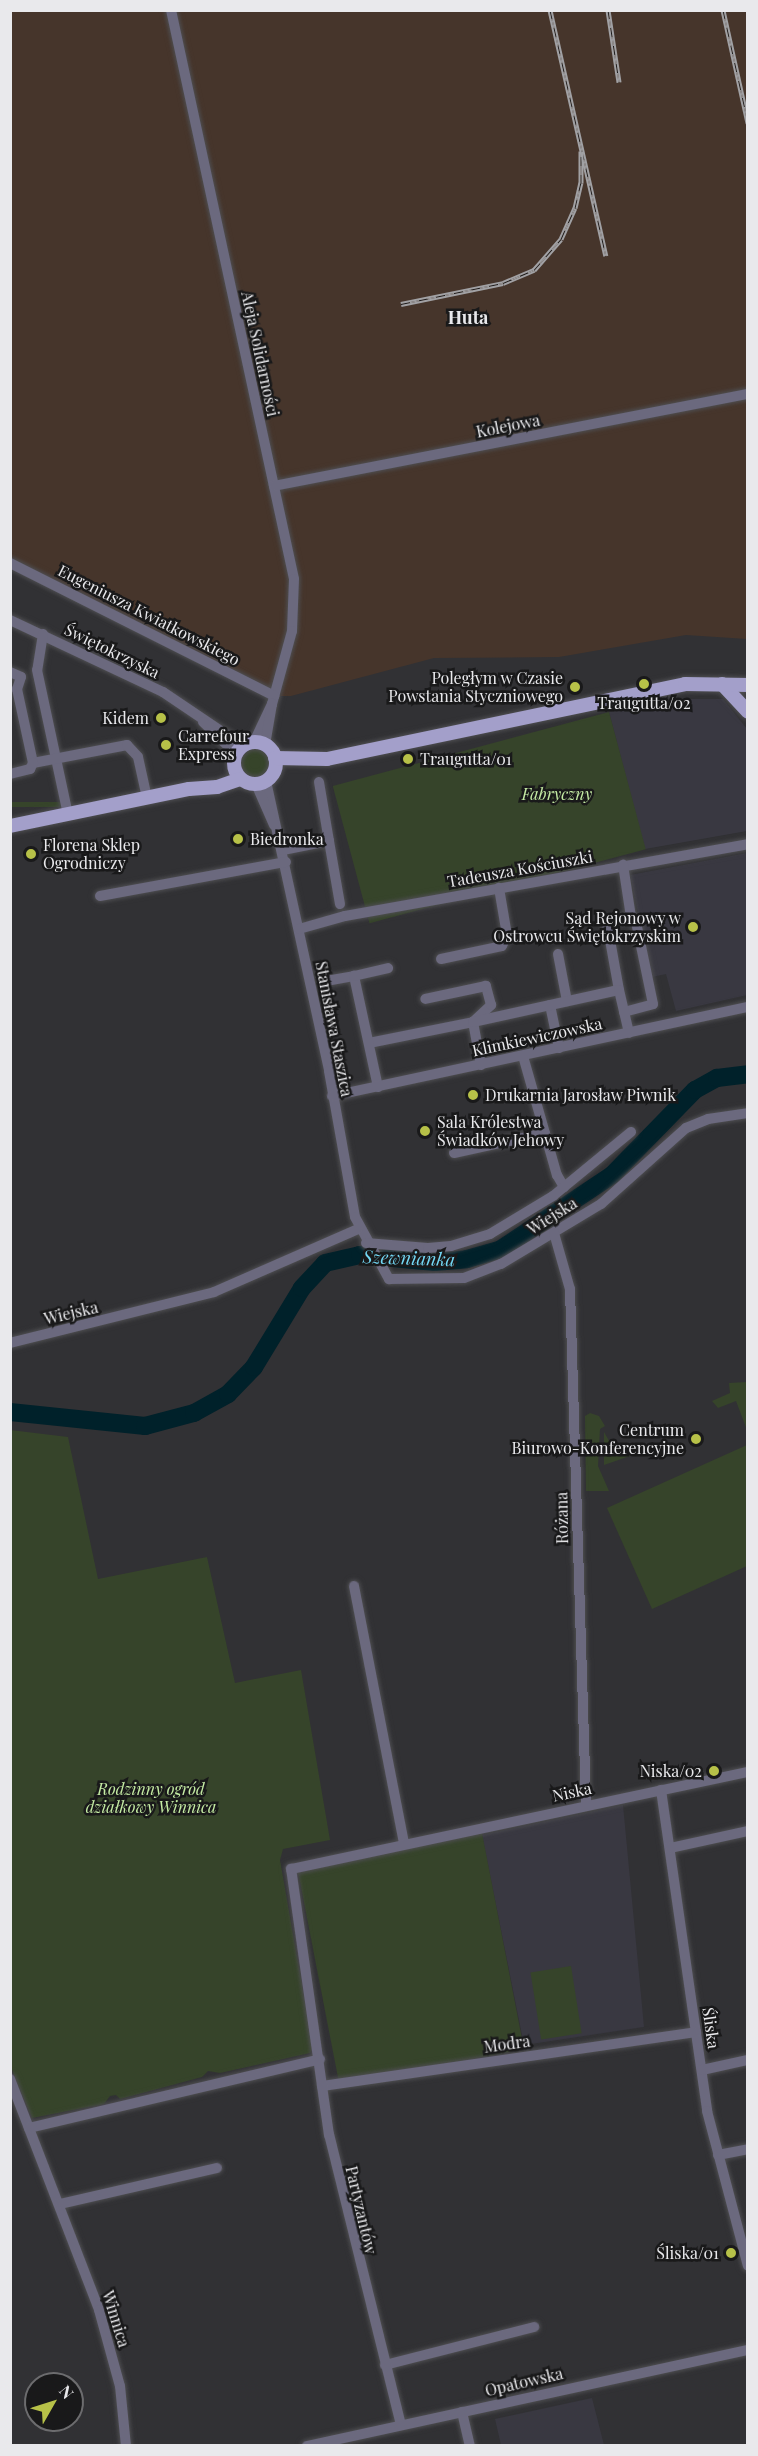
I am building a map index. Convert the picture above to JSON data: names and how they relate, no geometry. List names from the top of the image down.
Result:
{
  "streets": {
    "street": [
      "Aleja Solidarności",
      "Kolejowa",
      "Eugeniusza Kwiatkowskiego",
      "Świętokrzyska",
      "Tadeusza Kościuszki",
      "Stanisława Staszica",
      "Klimkiewiczowska",
      "Wiejska",
      "Różana",
      "Niska",
      "Śliska",
      "Modra",
      "Partyzantów",
      "Winnica",
      "Opatowska"
    ]
  },
  "crossings": [
    ["Aleja Solidarności", "Kolejowa"],
    ["Aleja Solidarności", "Eugeniusza Kwiatkowskiego"],
    ["Aleja Solidarności", "Świętokrzyska"],
    ["Tadeusza Kościuszki", "Stanisława Staszica"],
    ["Stanisława Staszica", "Klimkiewiczowska"],
    ["Stanisława Staszica", "Wiejska"],
    ["Wiejska", "Różana"],
    ["Różana", "Niska"],
    ["Niska", "Śliska"],
    ["Niska", "Partyzantów"],
    ["Śliska", "Modra"],
    ["Modra", "Partyzantów"],
    ["Partyzantów", "Opatowska"]
  ],
  "districts": ["Huta"],
  "water": ["Szewnianka"],
  "parks": ["Fabryczny", "Rodzinny ogród działkowy Winnica"],
  "places": [
    "Traugutta/02",
    "Poległym w Czasie Powstania Styczniowego",
    "Kidem",
    "Carrefour Express",
    "Traugutta/01",
    "Biedronka",
    "Florena Sklep Ogrodniczy",
    "Sąd Rejonowy w Ostrowcu Świętokrzyskim",
    "Drukarnia Jarosław Piwnik",
    "Sala Królestwa Świadków Jehowy",
    "Centrum Biurowo-Konferencyjne",
    "Niska/02",
    "Śliska/01"
  ],
  "north": "top right"
}
